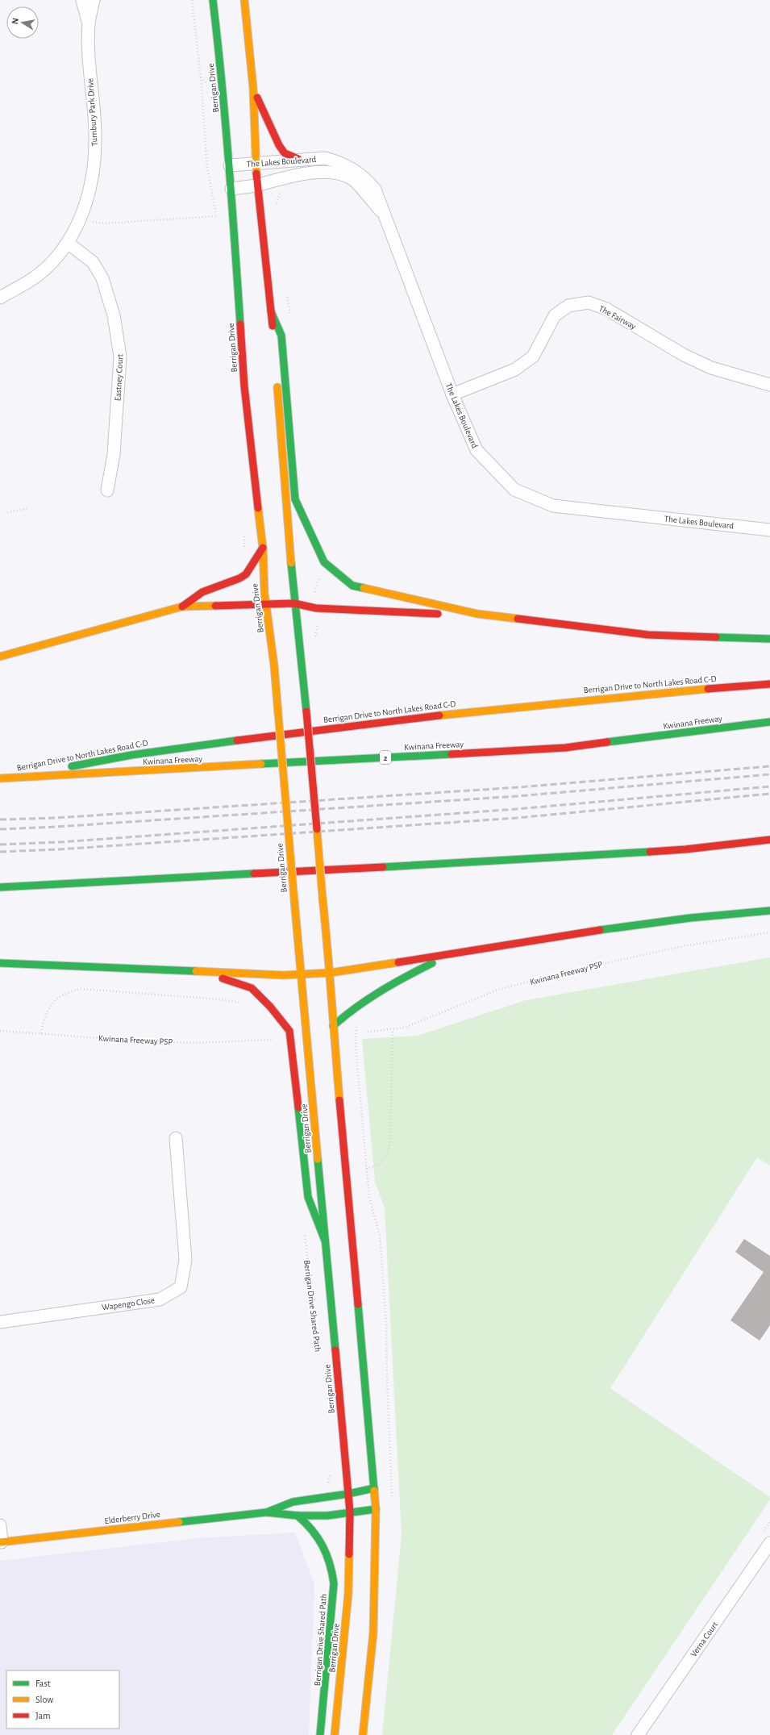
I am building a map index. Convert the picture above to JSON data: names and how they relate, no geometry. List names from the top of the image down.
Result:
{
  "streets": {
    "main road": [
      "Berrigan Drive",
      "Berrigan Drive to North Lakes Road C-D",
      "Kwinana Freeway",
      "2",
      "Elderberry Drive"
    ],
    "street": [
      "Turnbury Park Drive",
      "The Lakes Boulevard",
      "The Fairway",
      "Eastney Court",
      "Wapengo Close",
      "Verna Court"
    ],
    "path": ["Kwinana Freeway PSP", "Berrigan Drive Shared Path"]
  },
  "crossings": [
    ["Berrigan Drive", "The Lakes Boulevard"],
    ["Berrigan Drive", "Elderberry Drive"],
    ["Turnbury Park Drive", "Eastney Court"],
    ["The Lakes Boulevard", "The Fairway"],
    ["Berrigan Drive to North Lakes Road C-D", "Kwinana Freeway"]
  ],
  "legend": ["Fast", "Slow", "Jam"],
  "north": "left"
}
